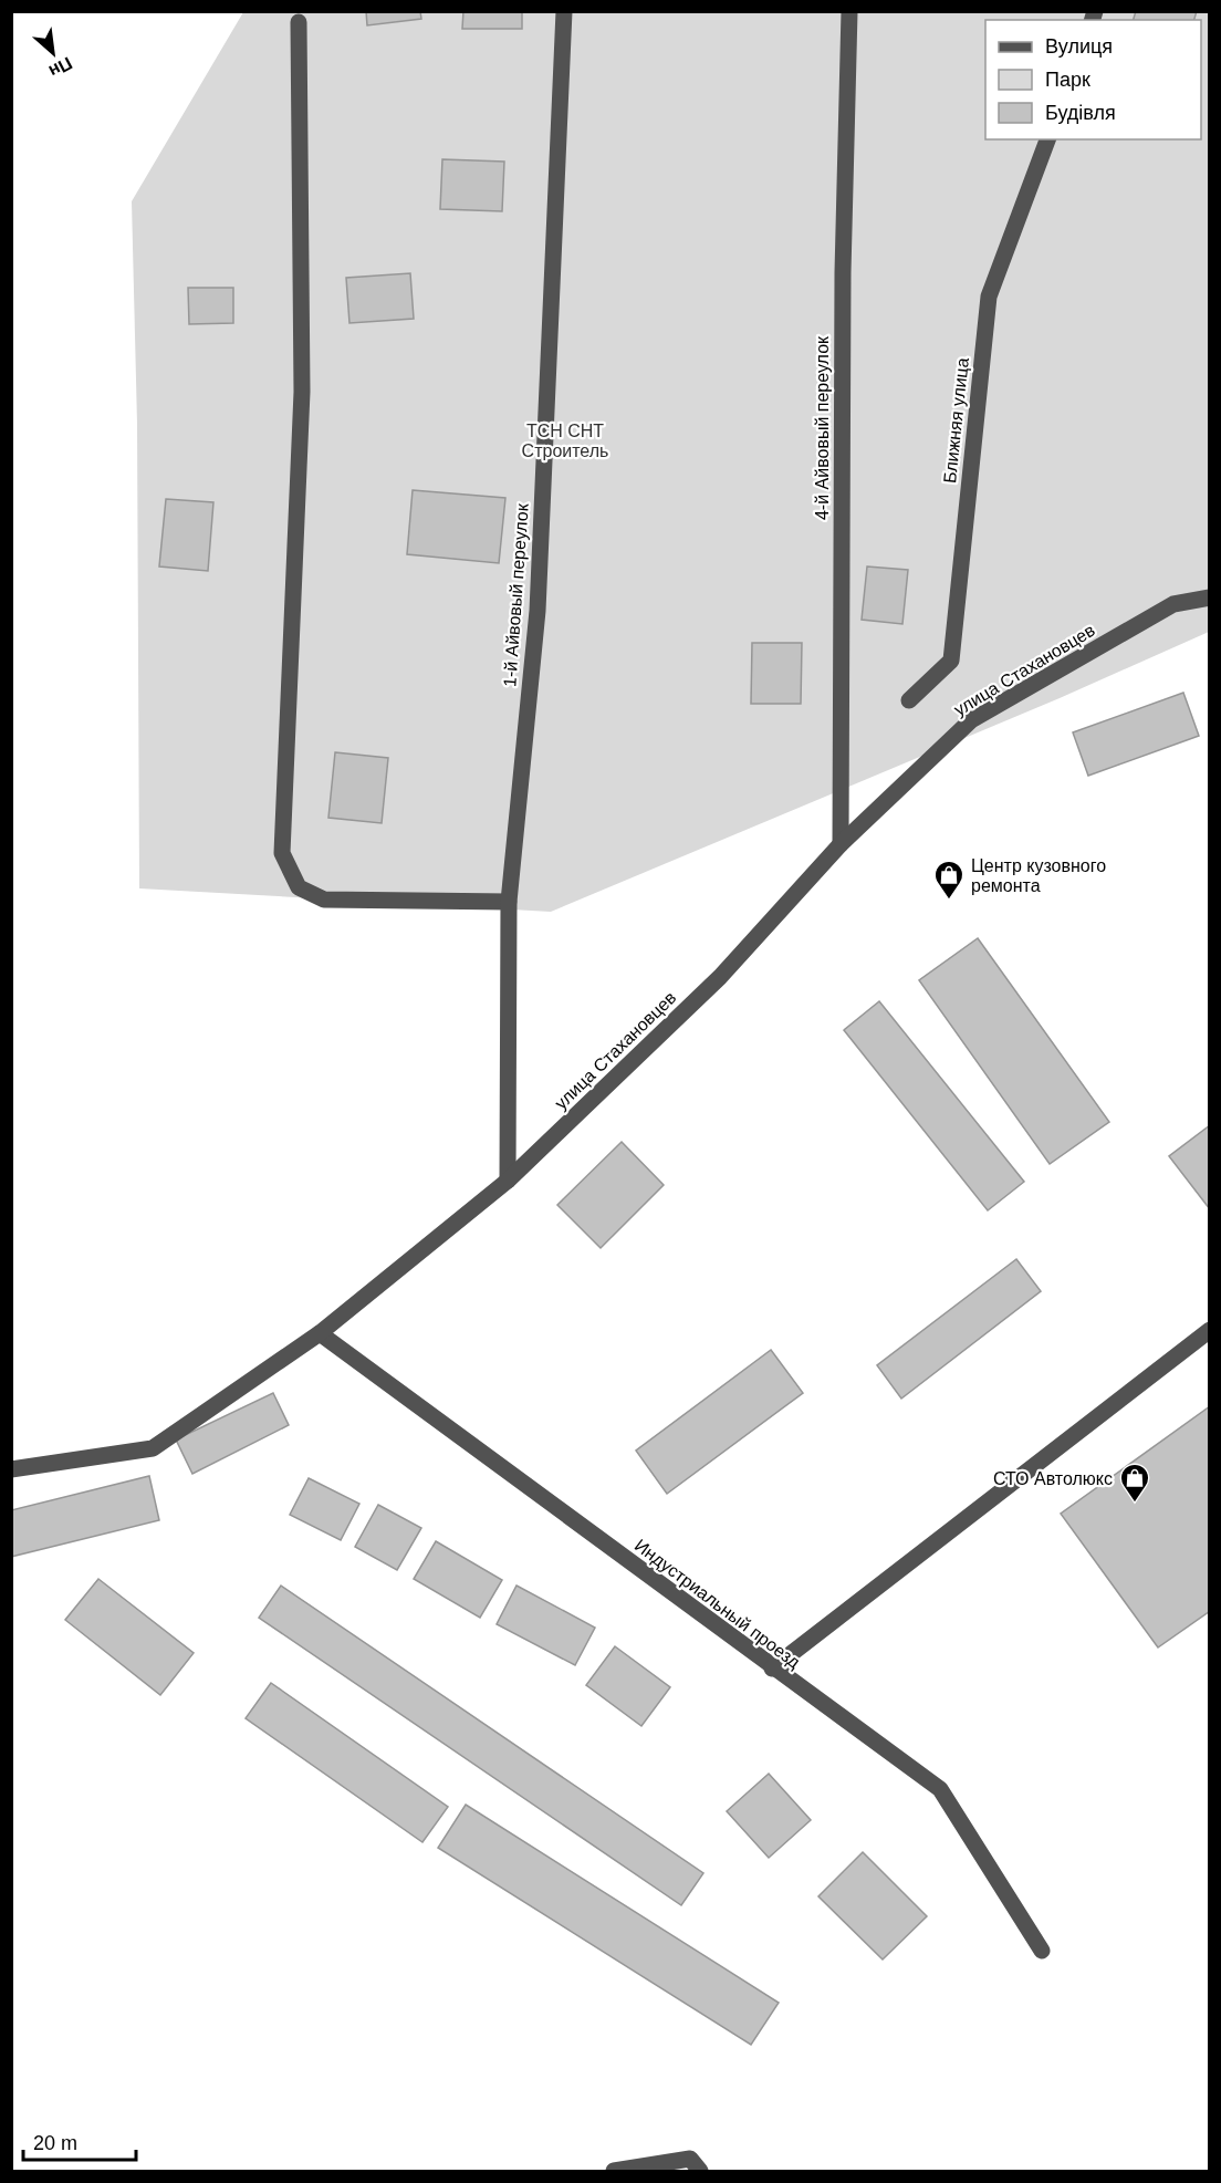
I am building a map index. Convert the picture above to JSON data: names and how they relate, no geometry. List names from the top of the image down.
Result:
{
  "streets": {
    "street": [
      "Ближняя улица",
      "4-й Айвовый переулок",
      "1-й Айвовый переулок",
      "улица Стахановцев",
      "Индустриальный проезд"
    ]
  },
  "crossings": [
    ["4-й Айвовый переулок", "улица Стахановцев"],
    ["1-й Айвовый переулок", "улица Стахановцев"],
    ["улица Стахановцев", "Индустриальный проезд"]
  ],
  "parks": ["ТСН СНТ Строитель"],
  "places": {
    "shop": ["Центр кузовного ремонта", "СТО Автолюкс"]
  },
  "legend": ["Вулиця", "Парк", "Будівля"],
  "scale_bar": "20 m",
  "north": "bottom right"
}
